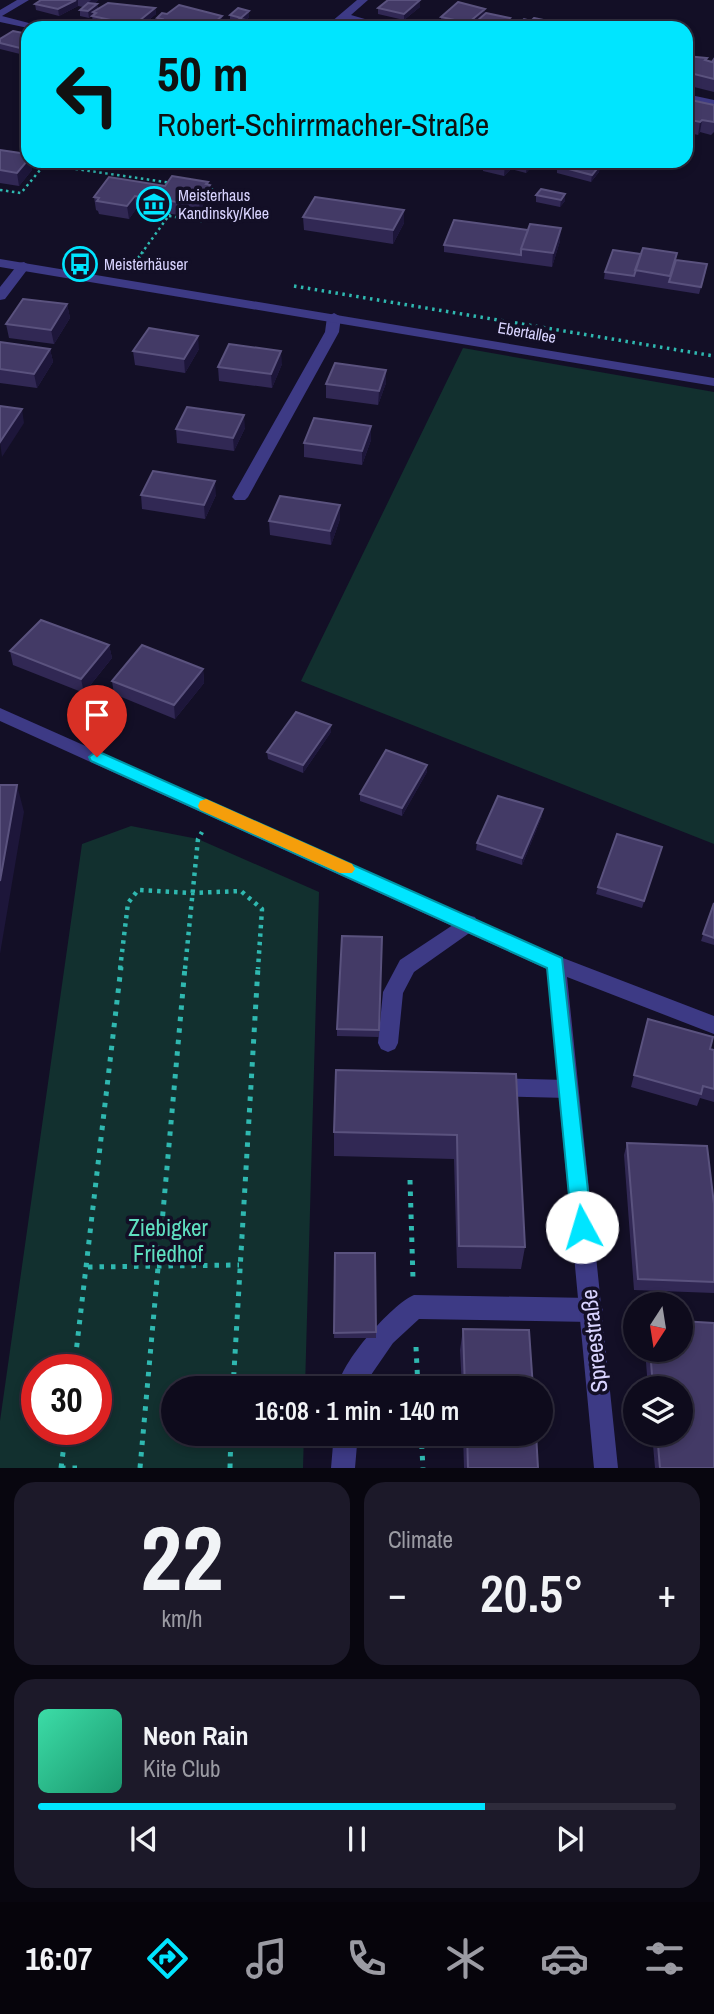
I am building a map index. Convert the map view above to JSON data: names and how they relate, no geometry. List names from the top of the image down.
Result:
{
  "streets": {
    "street": ["Ebertallee", "Spreestraße"]
  },
  "parks": ["Ziebigker Friedhof"],
  "places": {
    "museum": ["Meisterhaus Kandinsky/Klee"],
    "bus stop": ["Meisterhäuser"]
  },
  "north": "bottom",
  "page": {
    "turn": ["50 m", "Robert-Schirrmacher-Straße"],
    "limit": "30",
    "trip": "16:08 · 1 min · 140 m",
    "tile": [
      ["22", "km/h"],
      "Climate"
    ],
    "heat": ["−", "20.5°", "+"],
    "song": ["Neon Rain", "Kite Club"],
    "tabs": "16:07"
  }
}
